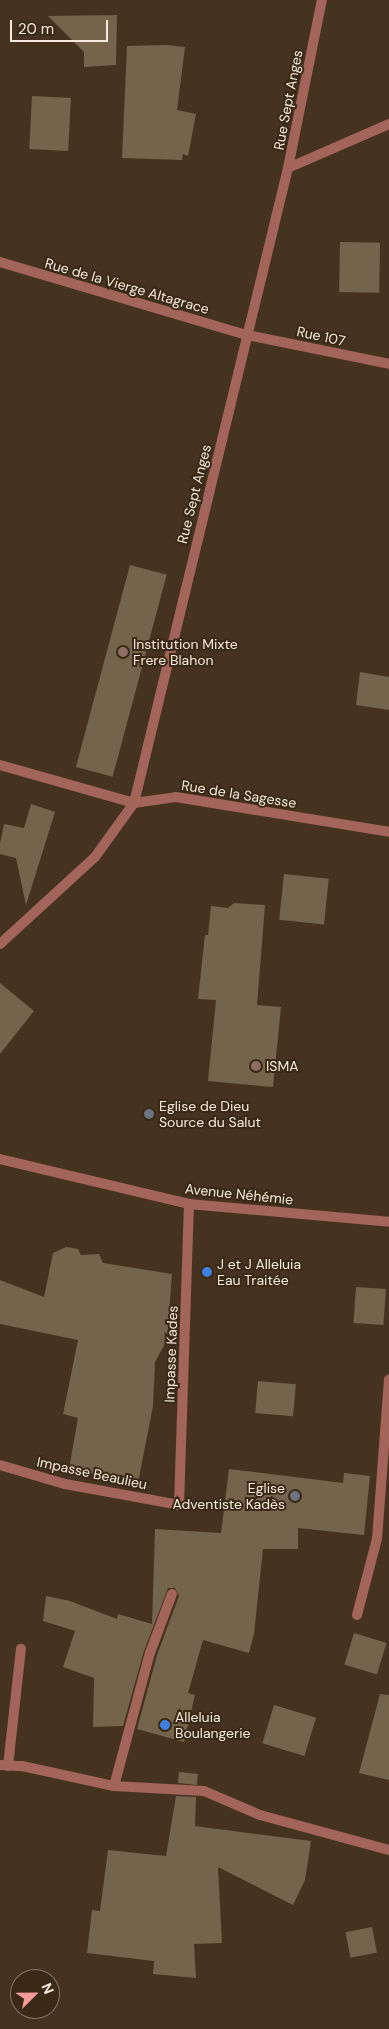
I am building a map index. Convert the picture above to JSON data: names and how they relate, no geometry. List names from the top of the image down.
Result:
{
  "streets": {
    "street": [
      "Rue Sept Anges",
      "Rue de la Vierge Altagrace",
      "Rue 107",
      "Rue de la Sagesse",
      "Avenue Néhémie",
      "Impasse Kades",
      "Impasse Beaulieu"
    ]
  },
  "crossings": [
    ["Rue Sept Anges", "Rue de la Vierge Altagrace"],
    ["Rue Sept Anges", "Rue 107"],
    ["Rue Sept Anges", "Rue de la Sagesse"],
    ["Rue de la Vierge Altagrace", "Rue 107"],
    ["Avenue Néhémie", "Impasse Kades"],
    ["Impasse Kades", "Impasse Beaulieu"]
  ],
  "places": [
    "Institution Mixte Frere Blahon",
    "ISMA",
    "Eglise de Dieu Source du Salut",
    "J et J Alleluia Eau Traitée",
    "Eglise Adventiste Kadès",
    "Alleluia Boulangerie"
  ],
  "scale_bar": "20 m",
  "north": "top right"
}
